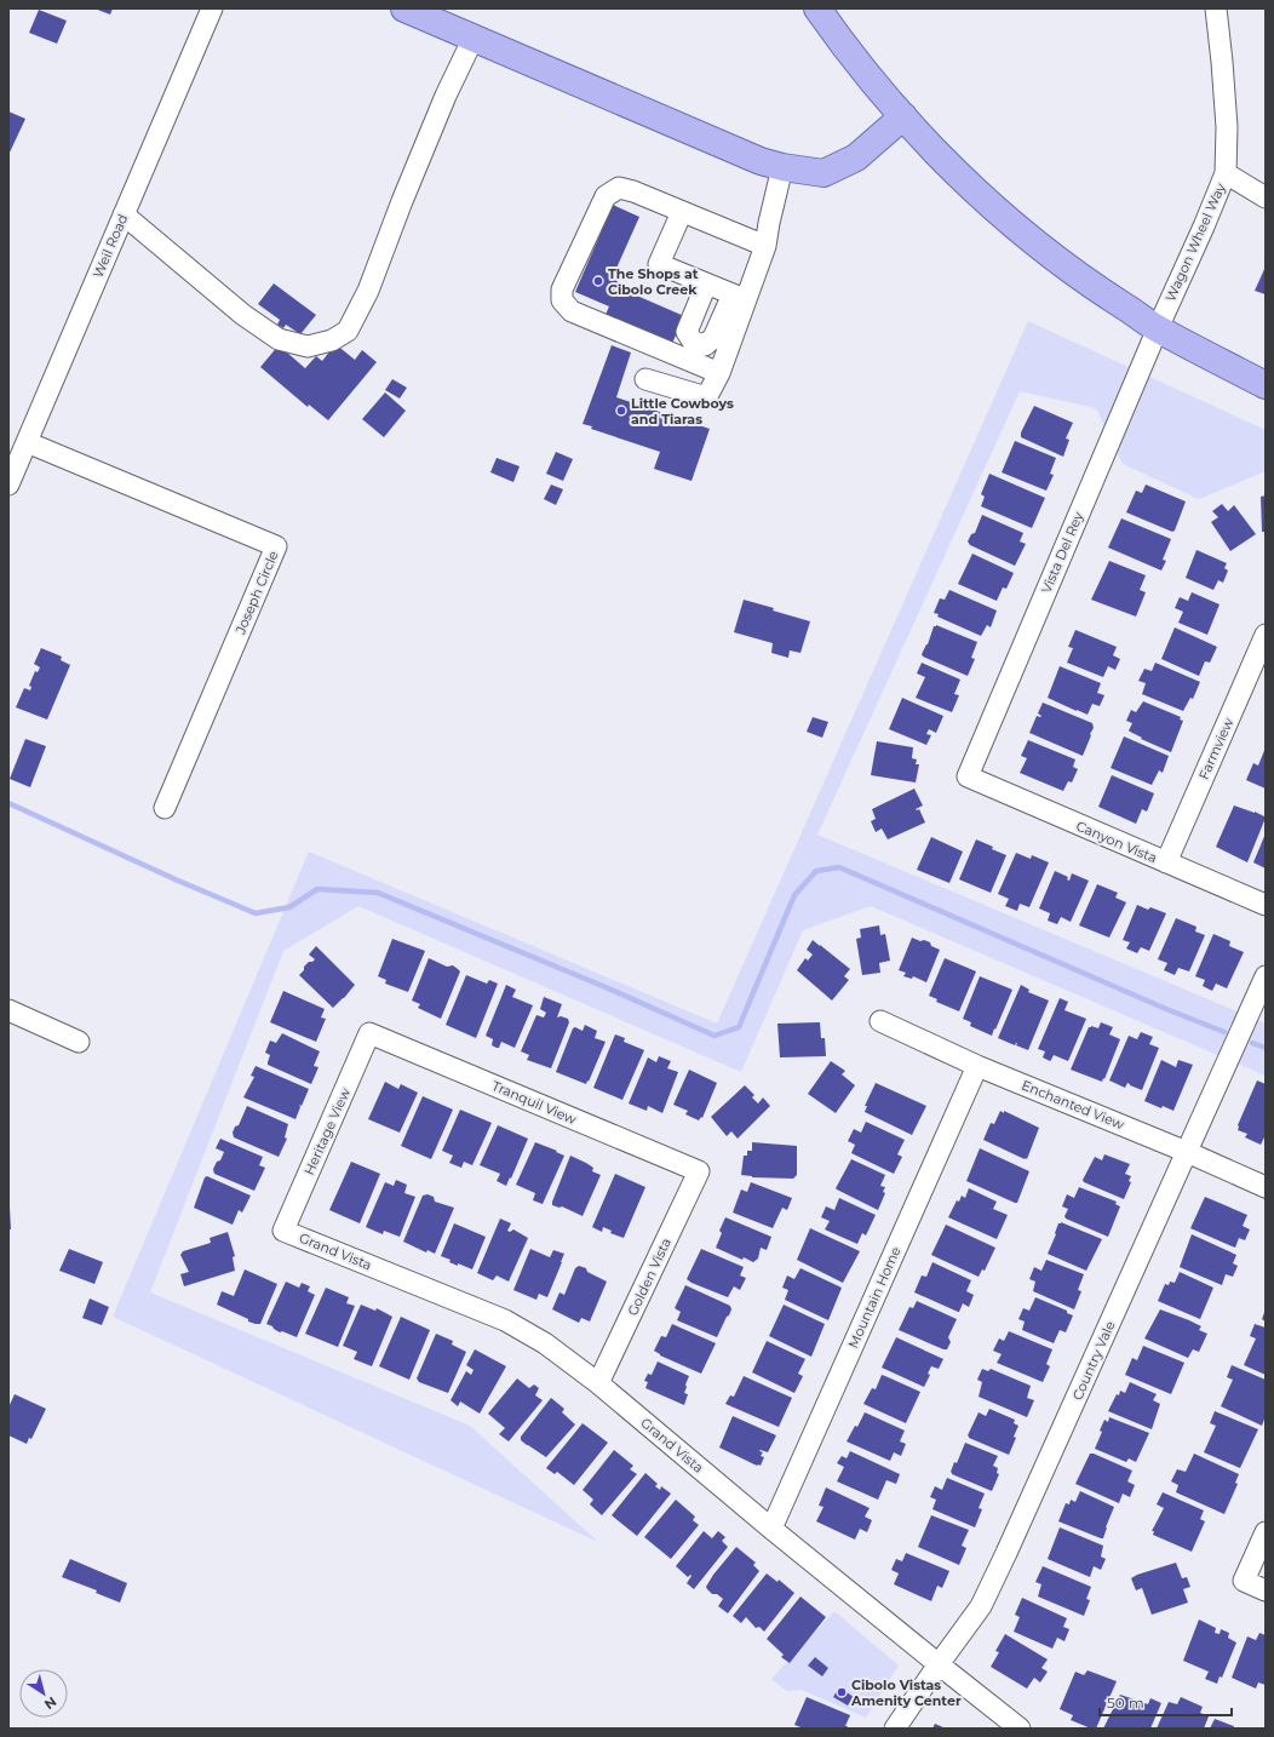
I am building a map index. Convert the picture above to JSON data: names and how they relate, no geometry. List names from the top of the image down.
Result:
{
  "streets": {
    "street": [
      "Wagon Wheel Way",
      "Weil Road",
      "Vista Del Rey",
      "Joseph Circle",
      "Farmview",
      "Canyon Vista",
      "Tranquil View",
      "Enchanted View",
      "Heritage View",
      "Grand Vista",
      "Golden Vista",
      "Mountain Home",
      "Country Vale"
    ]
  },
  "crossings": [
    ["Wagon Wheel Way", "Vista Del Rey"],
    ["Weil Road", "Joseph Circle"],
    ["Vista Del Rey", "Canyon Vista"],
    ["Farmview", "Canyon Vista"],
    ["Tranquil View", "Heritage View"],
    ["Tranquil View", "Golden Vista"],
    ["Enchanted View", "Mountain Home"],
    ["Enchanted View", "Country Vale"],
    ["Heritage View", "Grand Vista"],
    ["Grand Vista", "Golden Vista"],
    ["Grand Vista", "Mountain Home"],
    ["Grand Vista", "Country Vale"]
  ],
  "places": ["The Shops at Cibolo Creek", "Little Cowboys and Tiaras", "Cibolo Vistas Amenity Center"],
  "scale_bar": "50 m",
  "north": "bottom right"
}
